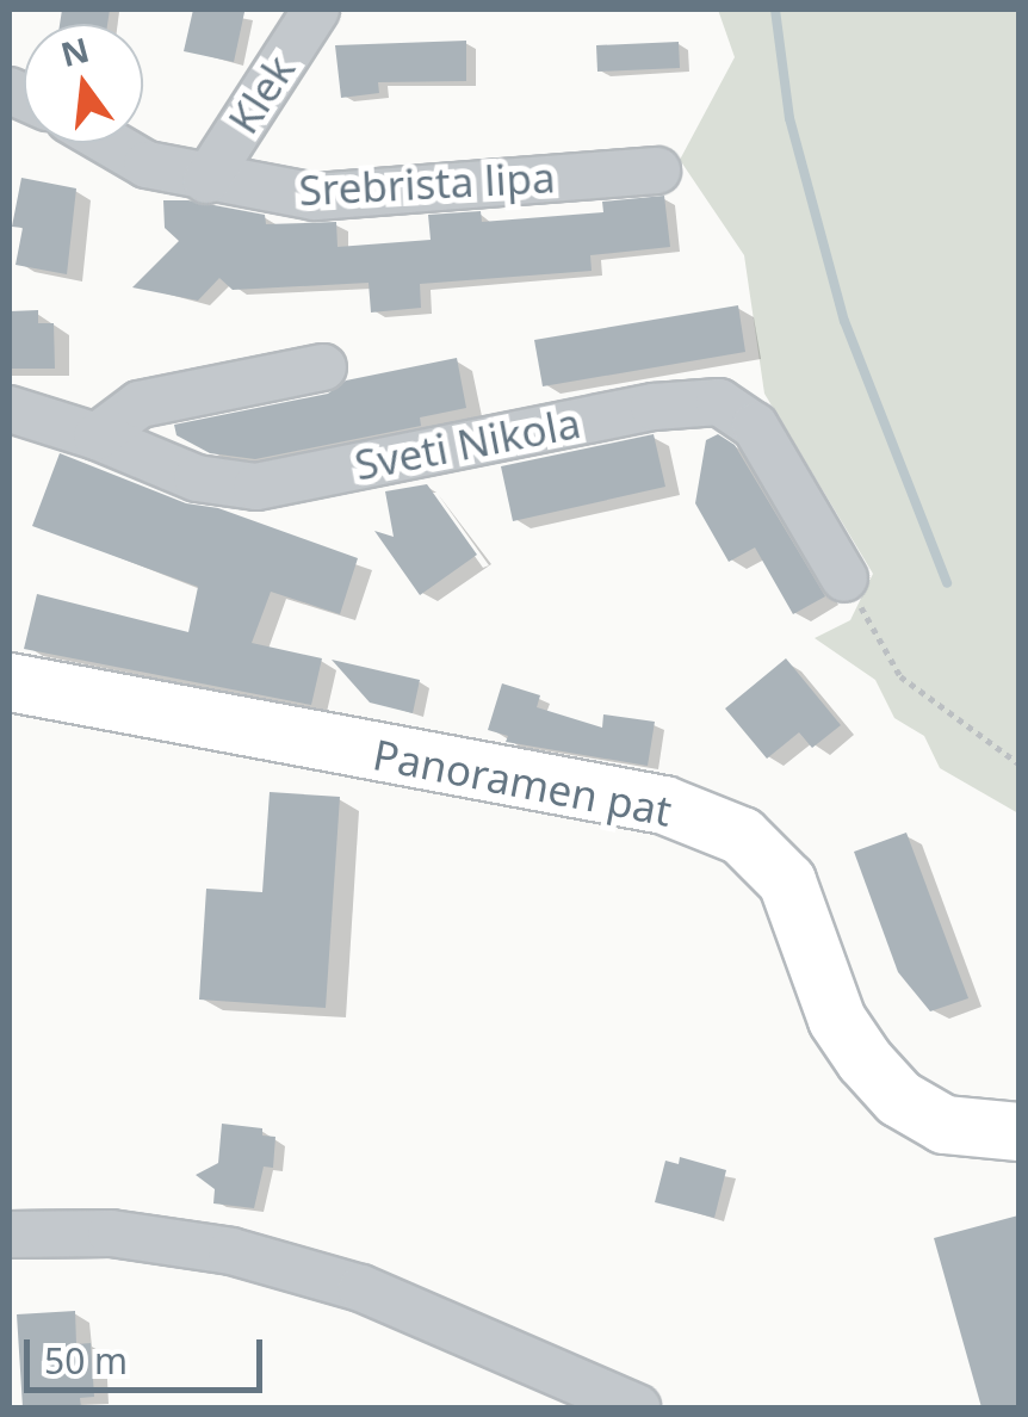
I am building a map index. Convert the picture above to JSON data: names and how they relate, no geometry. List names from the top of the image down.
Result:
{
  "streets": {
    "main road": ["Panoramen pat"],
    "street": ["Klek", "Srebrista lipa", "Sveti Nikola"]
  },
  "crossings": [
    ["Klek", "Srebrista lipa"]
  ],
  "scale_bar": "50 m",
  "north": "top"
}
